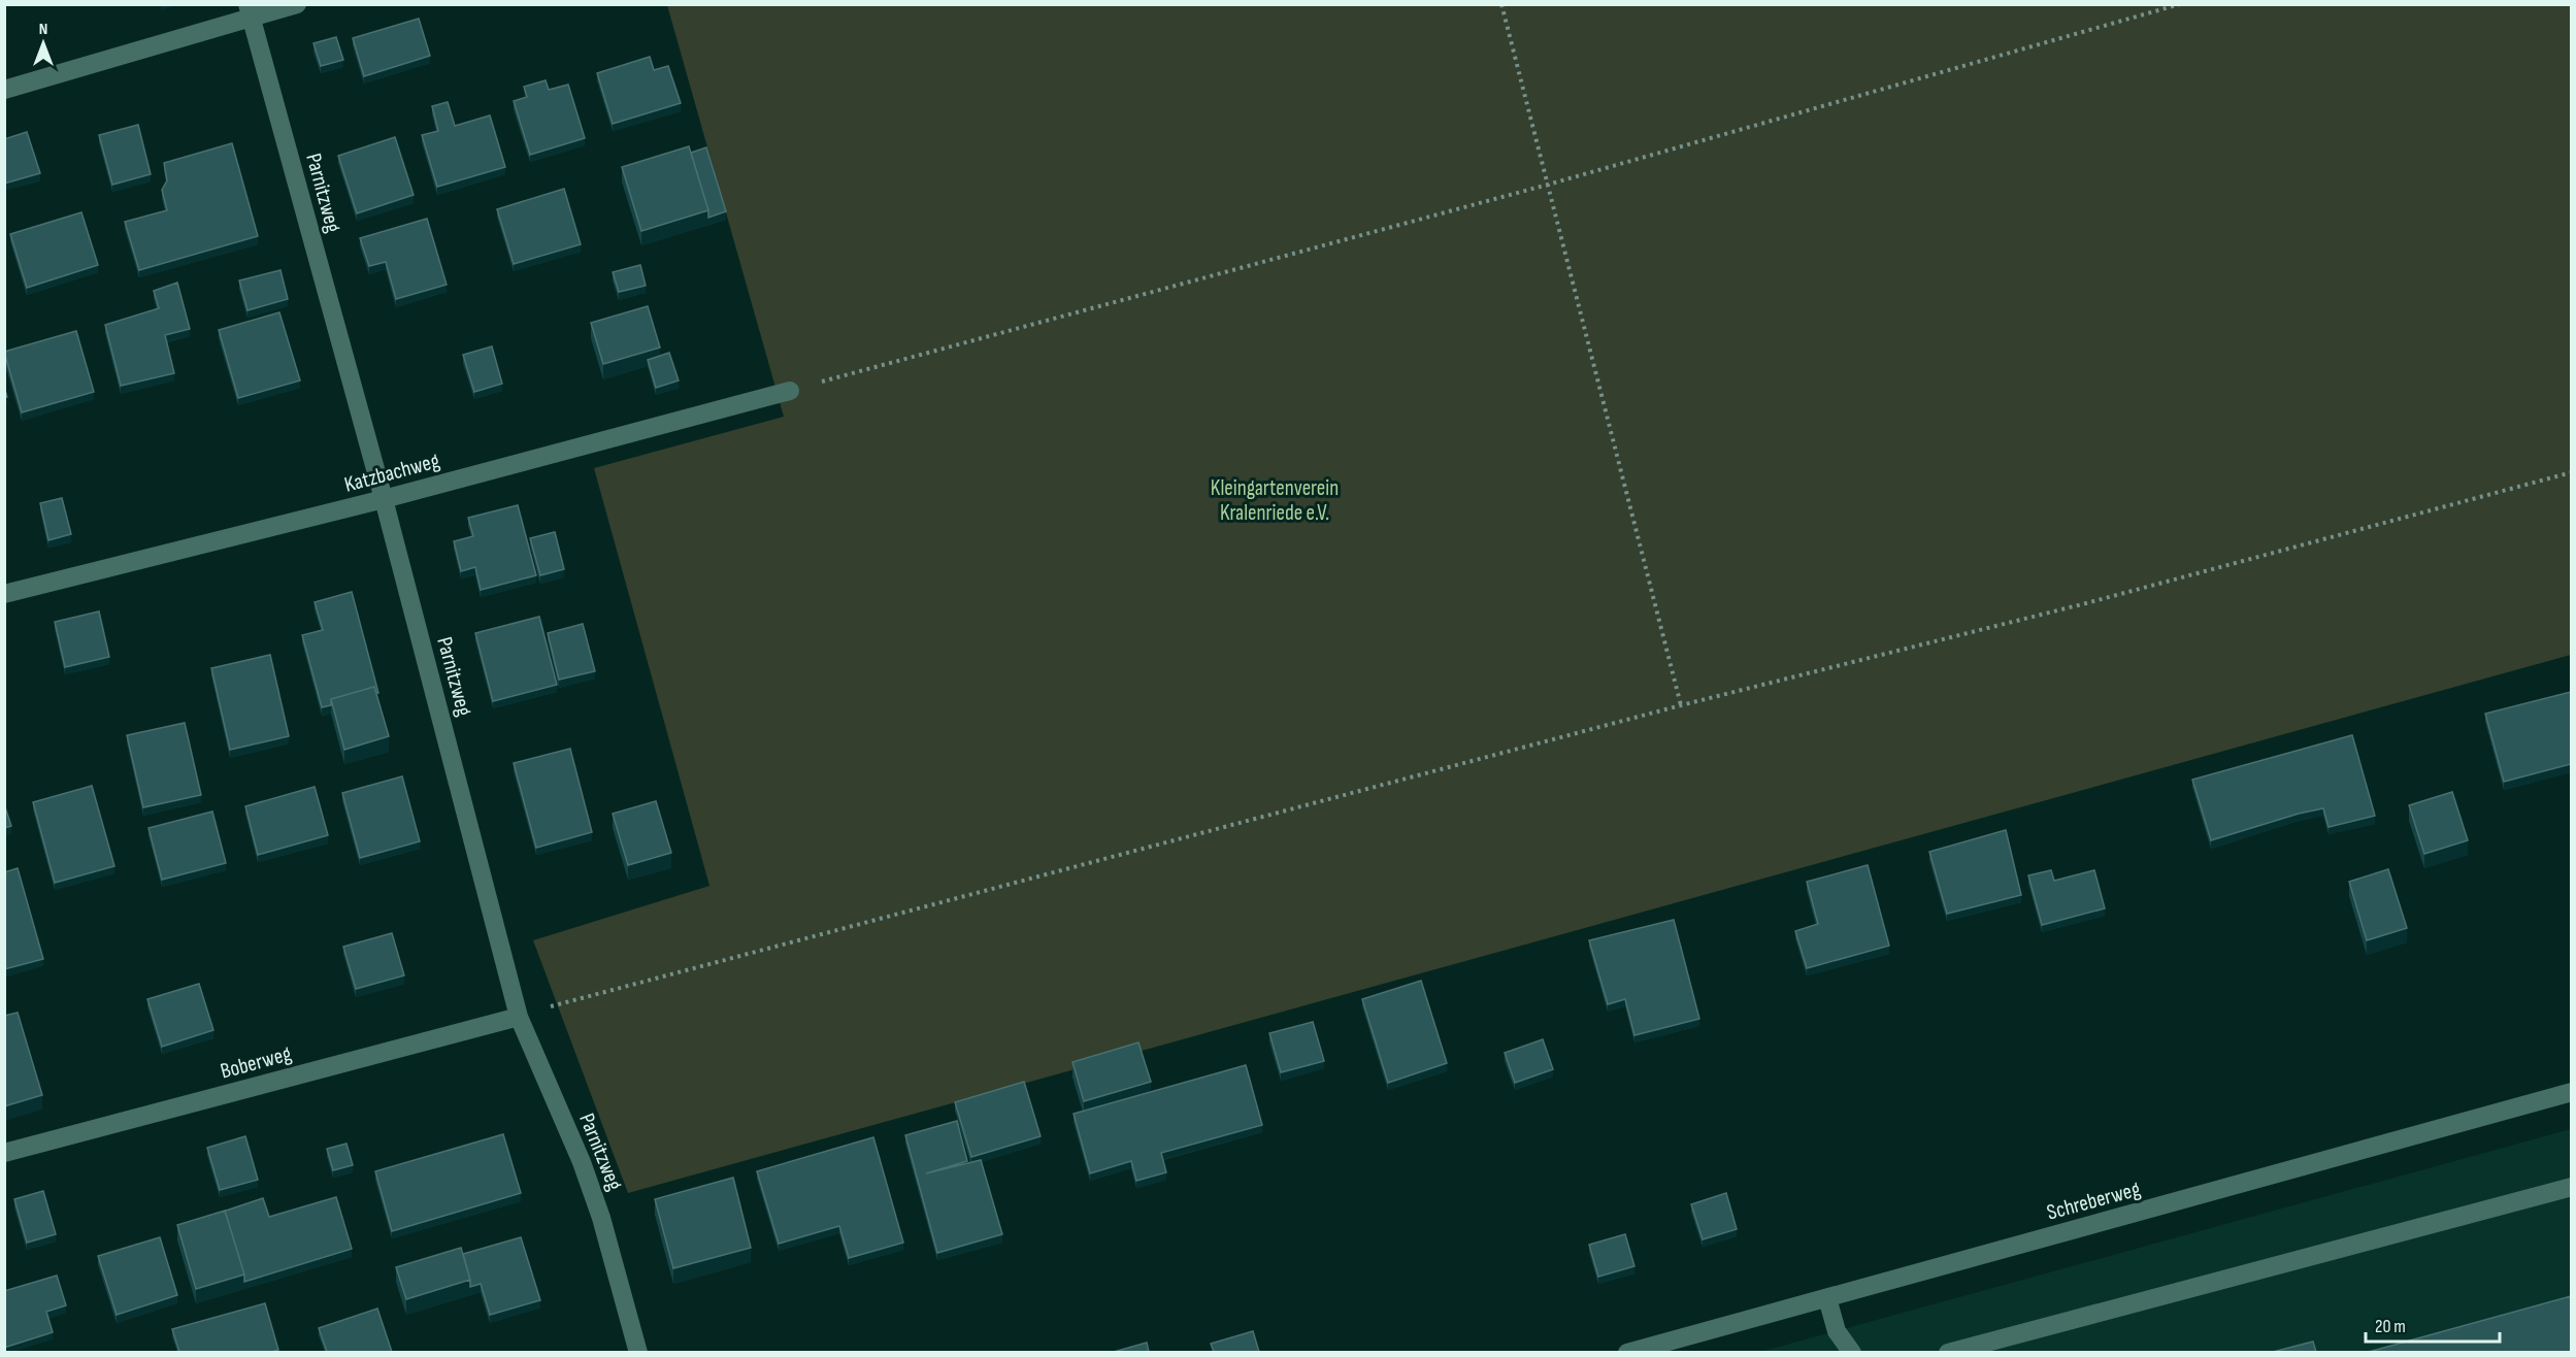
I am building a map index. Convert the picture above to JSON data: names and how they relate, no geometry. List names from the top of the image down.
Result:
{
  "streets": {
    "street": [
      "Parnitzweg",
      "Katzbachweg",
      "Boberweg",
      "Schreberweg"
    ]
  },
  "crossings": [
    ["Parnitzweg", "Katzbachweg"],
    ["Parnitzweg", "Boberweg"]
  ],
  "parks": ["Kleingartenverein Kralenriede e.V."],
  "scale_bar": "20 m",
  "north": "top"
}
